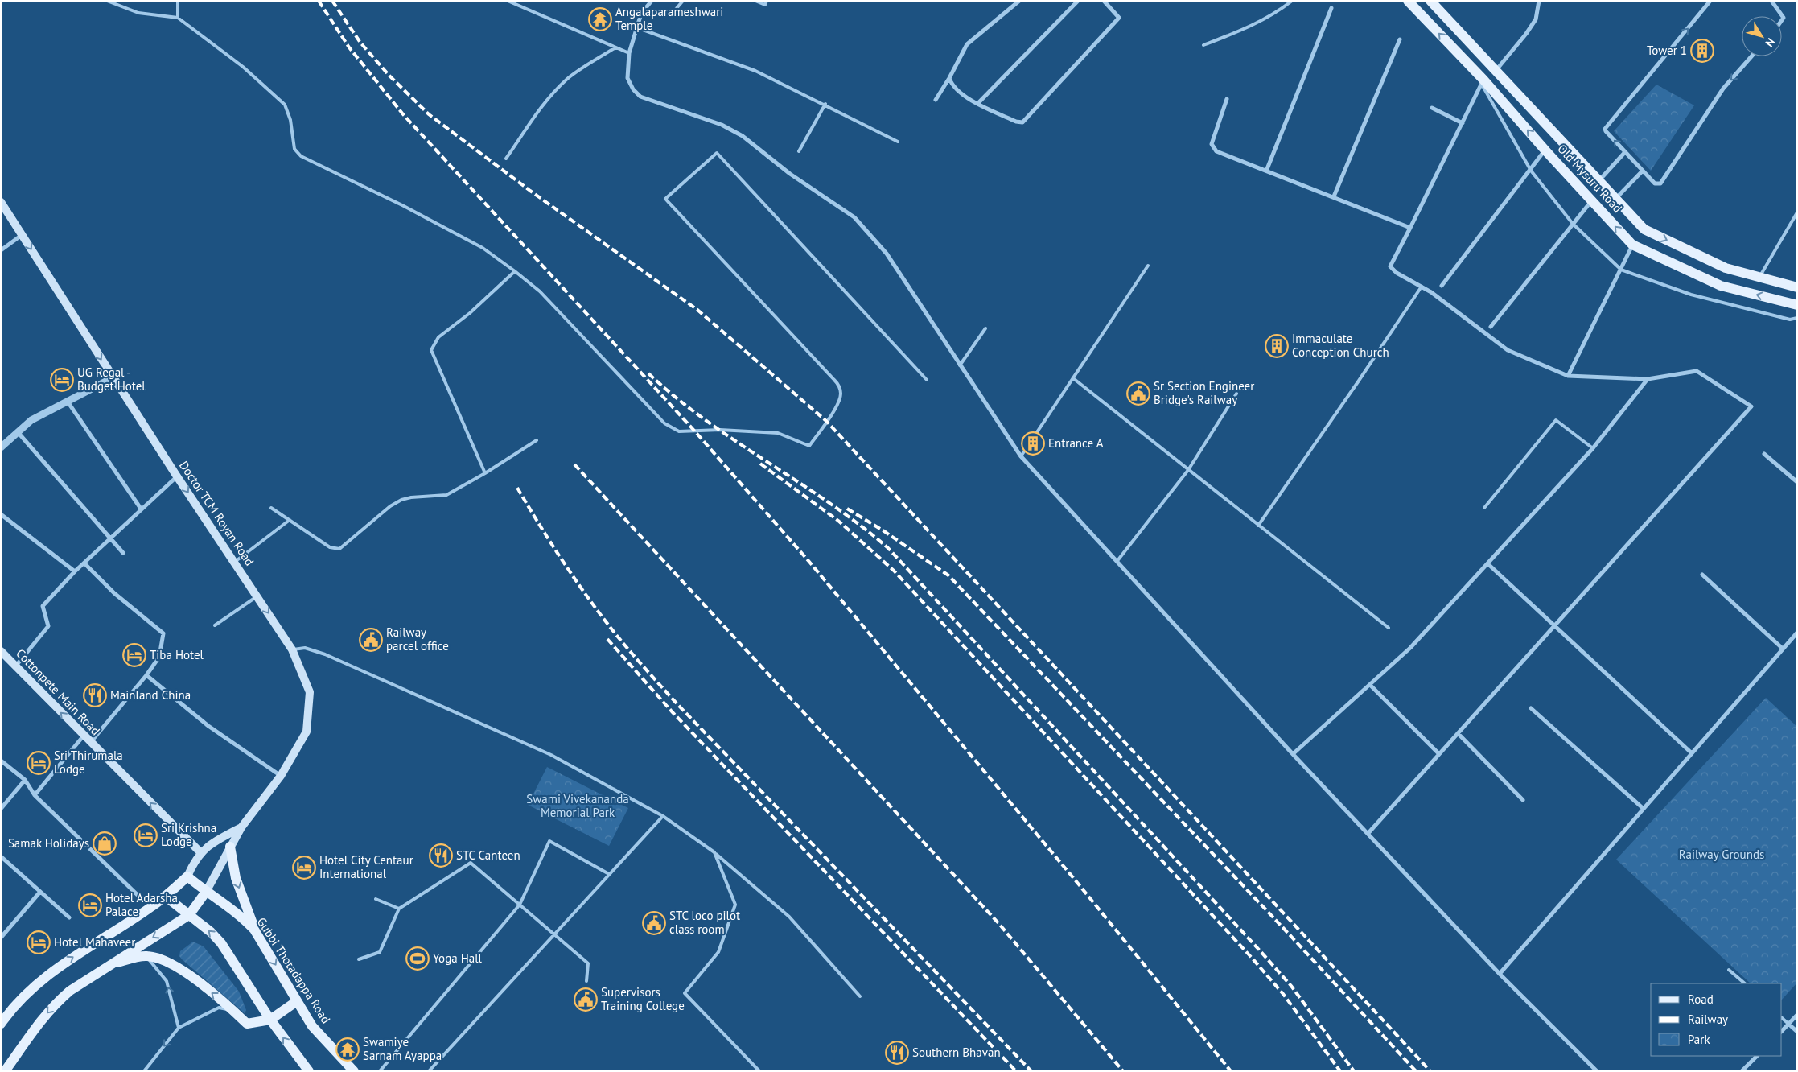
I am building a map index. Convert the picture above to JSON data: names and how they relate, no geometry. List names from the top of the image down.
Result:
{
  "streets": {
    "main road": [
      "Old Mysuru Road",
      "Doctor TCM Royan Road",
      "Cottonpete Main Road",
      "Gubbi Thotadappa Road"
    ]
  },
  "crossings": [
    ["Doctor TCM Royan Road", "Gubbi Thotadappa Road"]
  ],
  "one_way": ["Doctor TCM Royan Road", "Cottonpete Main Road"],
  "parks": ["Swami Vivekananda Memorial Park", "Railway Grounds"],
  "places": {
    "temple": ["Angalaparameshwari Temple", "Swamiye Sarnam Ayappa"],
    "building": ["Tower 1", "Immaculate Conception Church", "Entrance A"],
    "hotel": [
      "UG Regal - Budget Hotel",
      "Tiba Hotel",
      "Sri Thirumala Lodge",
      "Sri Krishna Lodge",
      "Hotel City Centaur International",
      "Hotel Adarsha Palace",
      "Hotel Mahaveer"
    ],
    "public building": [
      "Sr Section Engineer Bridge's Railway",
      "Railway parcel office",
      "STC loco pilot class room",
      "Supervisors Training College"
    ],
    "restaurant": ["Mainland China", "STC Canteen", "Southern Bhavan"],
    "shop": ["Samak Holidays"],
    "sports": ["Yoga Hall"]
  },
  "legend": ["Road", "Railway", "Park"],
  "north": "bottom right"
}
